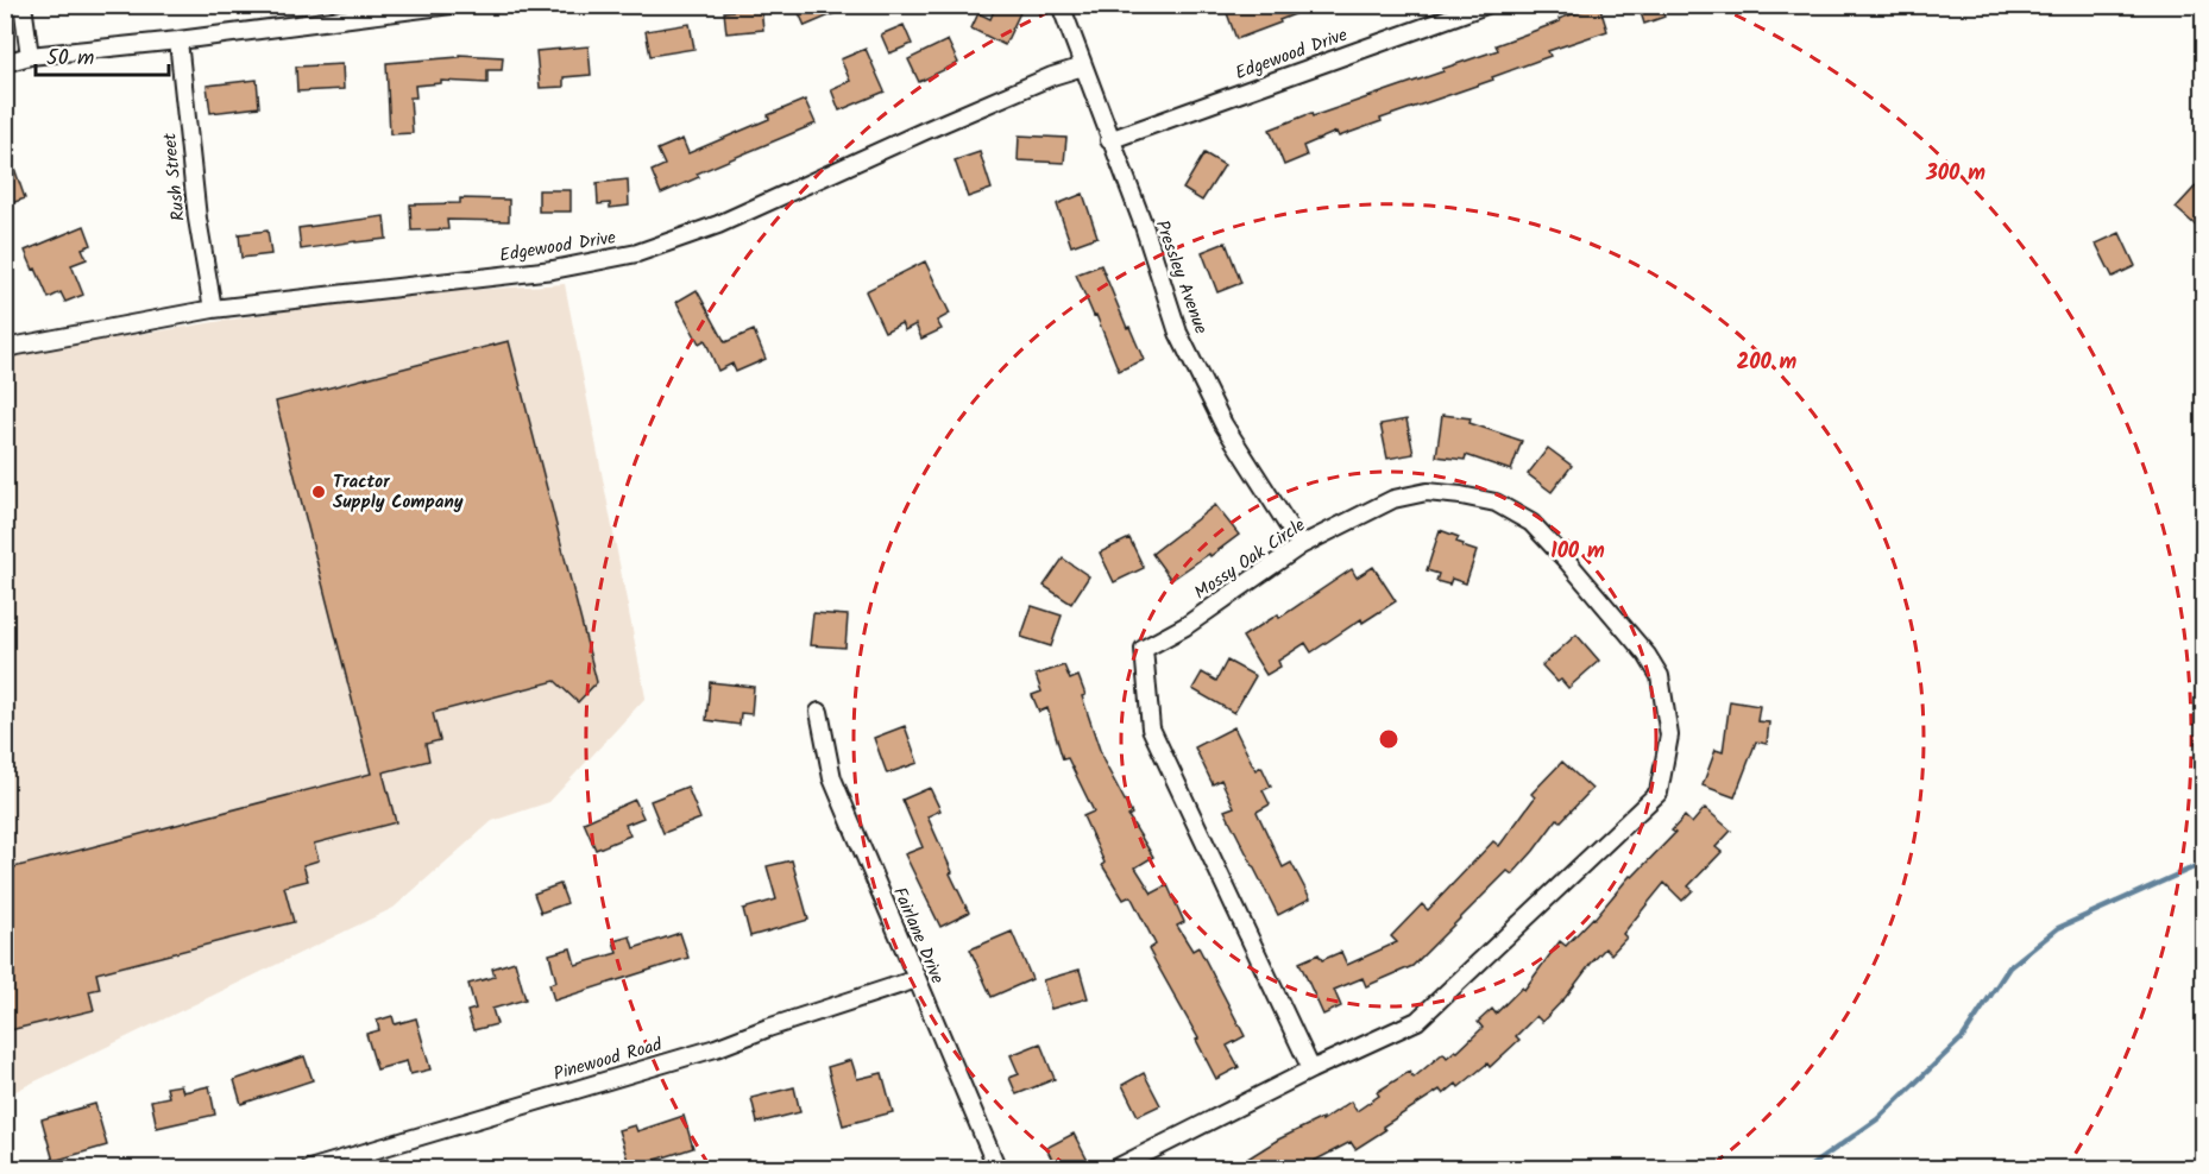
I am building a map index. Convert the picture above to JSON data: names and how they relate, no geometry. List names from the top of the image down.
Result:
{
  "streets": {
    "street": [
      "Edgewood Drive",
      "Rush Street",
      "Pressley Avenue",
      "Mossy Oak Circle",
      "Fairlane Drive",
      "Pinewood Road"
    ]
  },
  "crossings": [
    ["Edgewood Drive", "Rush Street"],
    ["Edgewood Drive", "Pressley Avenue"],
    ["Pressley Avenue", "Mossy Oak Circle"],
    ["Fairlane Drive", "Pinewood Road"]
  ],
  "places": ["Tractor Supply Company"],
  "scale_bar": "50 m",
  "rings": ["300 m", "200 m", "100 m"]
}
